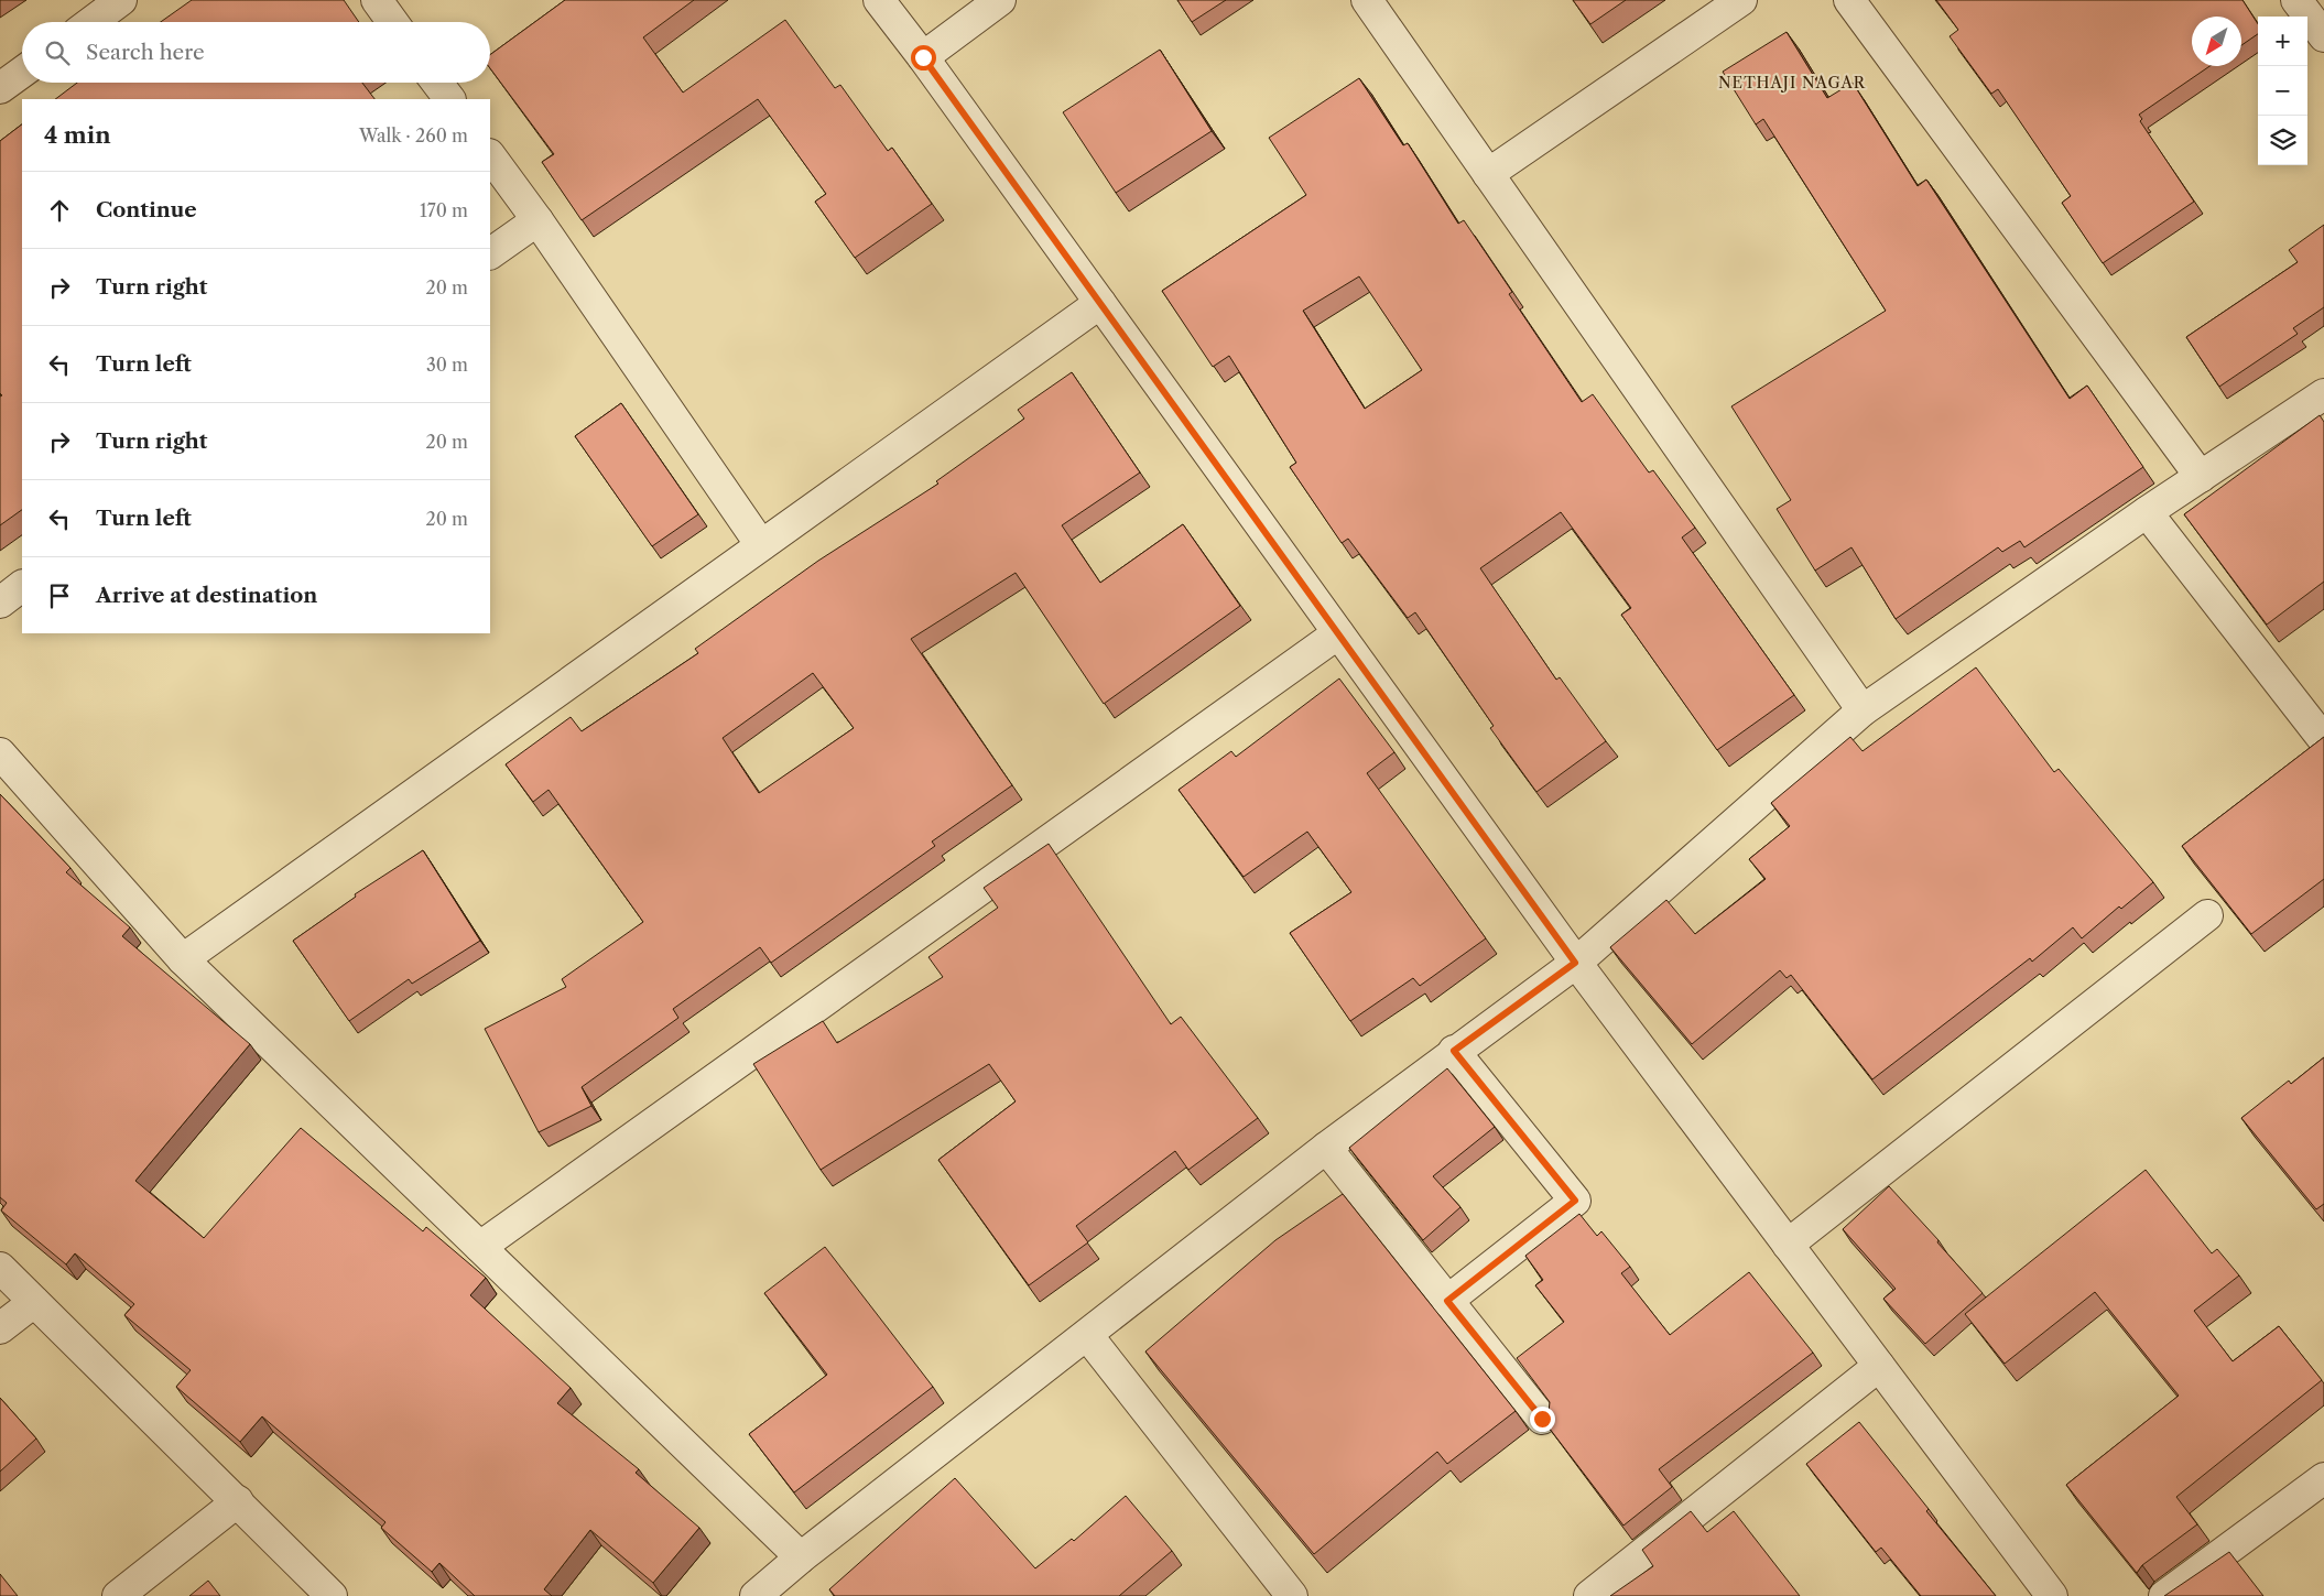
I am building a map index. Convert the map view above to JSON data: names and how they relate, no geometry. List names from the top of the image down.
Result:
{
  "districts": ["NETHAJI NAGAR"],
  "north": "bottom left",
  "page": {
    "map_buttons": ["+", "−"],
    "search": "Search here",
    "heading": ["4 min", "Walk · 260 m"],
    "list": [
      ["Continue", "170 m"],
      ["Turn right", "20 m"],
      ["Turn left", "30 m"],
      ["Turn right", "20 m"],
      ["Turn left", "20 m"],
      "Arrive at destination"
    ]
  }
}
